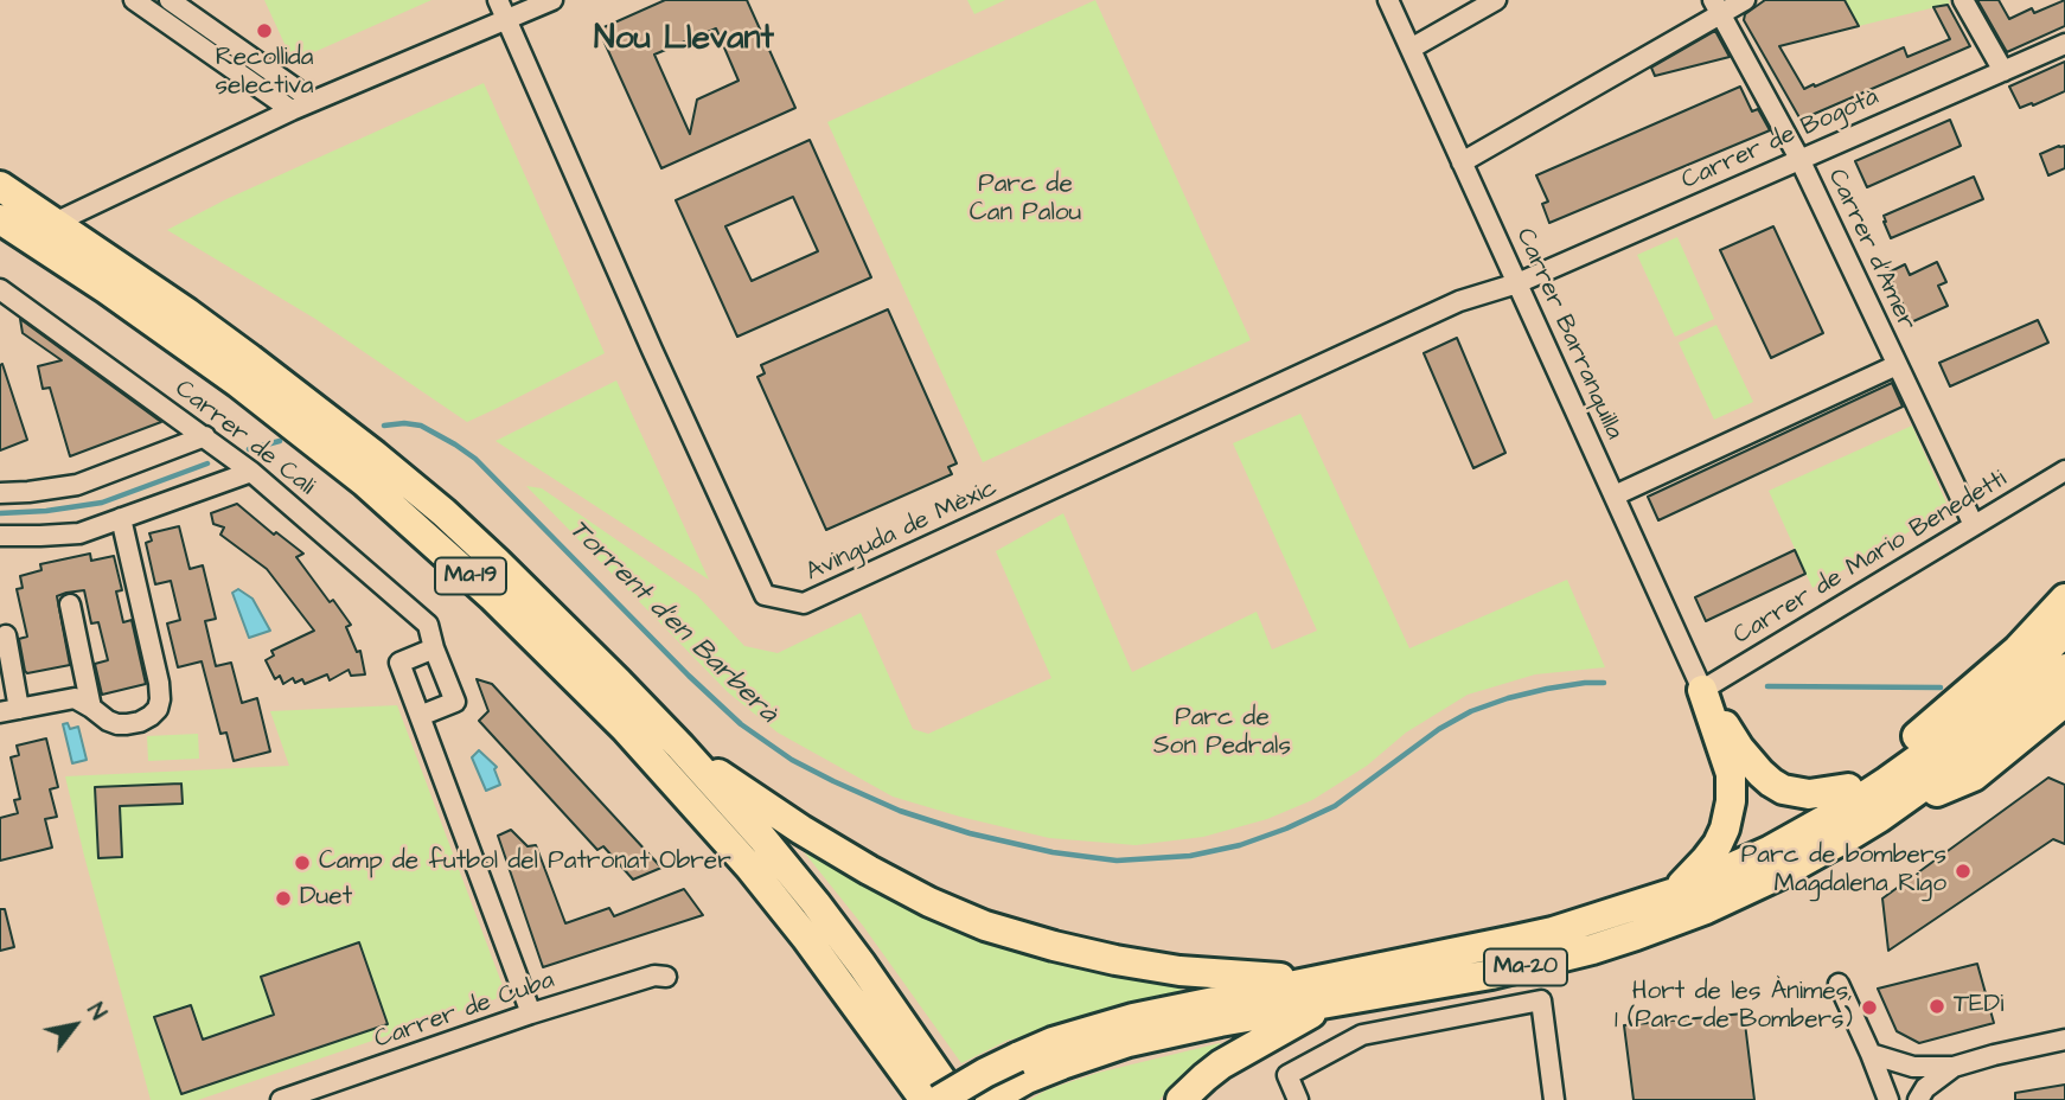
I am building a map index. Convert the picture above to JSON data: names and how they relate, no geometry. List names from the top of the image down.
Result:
{
  "streets": {
    "highway": ["Ma-19", "Ma-20"],
    "street": [
      "Carrer de Bogotà",
      "Carrer d'Amer",
      "Carrer Barranquilla",
      "Carrer de Cali",
      "Avinguda de Mèxic",
      "Carrer de Mario Benedetti",
      "Carrer de Cuba"
    ]
  },
  "crossings": [
    ["Carrer de Bogotà", "Carrer d'Amer"],
    ["Carrer de Bogotà", "Carrer Barranquilla"],
    ["Carrer de Bogotà", "Avinguda de Mèxic"],
    ["Carrer d'Amer", "Carrer de Mario Benedetti"],
    ["Carrer Barranquilla", "Avinguda de Mèxic"],
    ["Carrer Barranquilla", "Carrer de Mario Benedetti"]
  ],
  "districts": ["Nou Llevant"],
  "water": ["Torrent d'en Barberà"],
  "parks": ["Parc de Can Palou", "Parc de Son Pedrals"],
  "places": [
    "Recollida selectiva",
    "Camp de futbol del Patronat Obrer",
    "Parc de bombers Magdalena Rigo",
    "Duet",
    "TEDi",
    "Hort de les Ànimes, 1 (Parc de Bombers)"
  ],
  "north": "top right"
}
